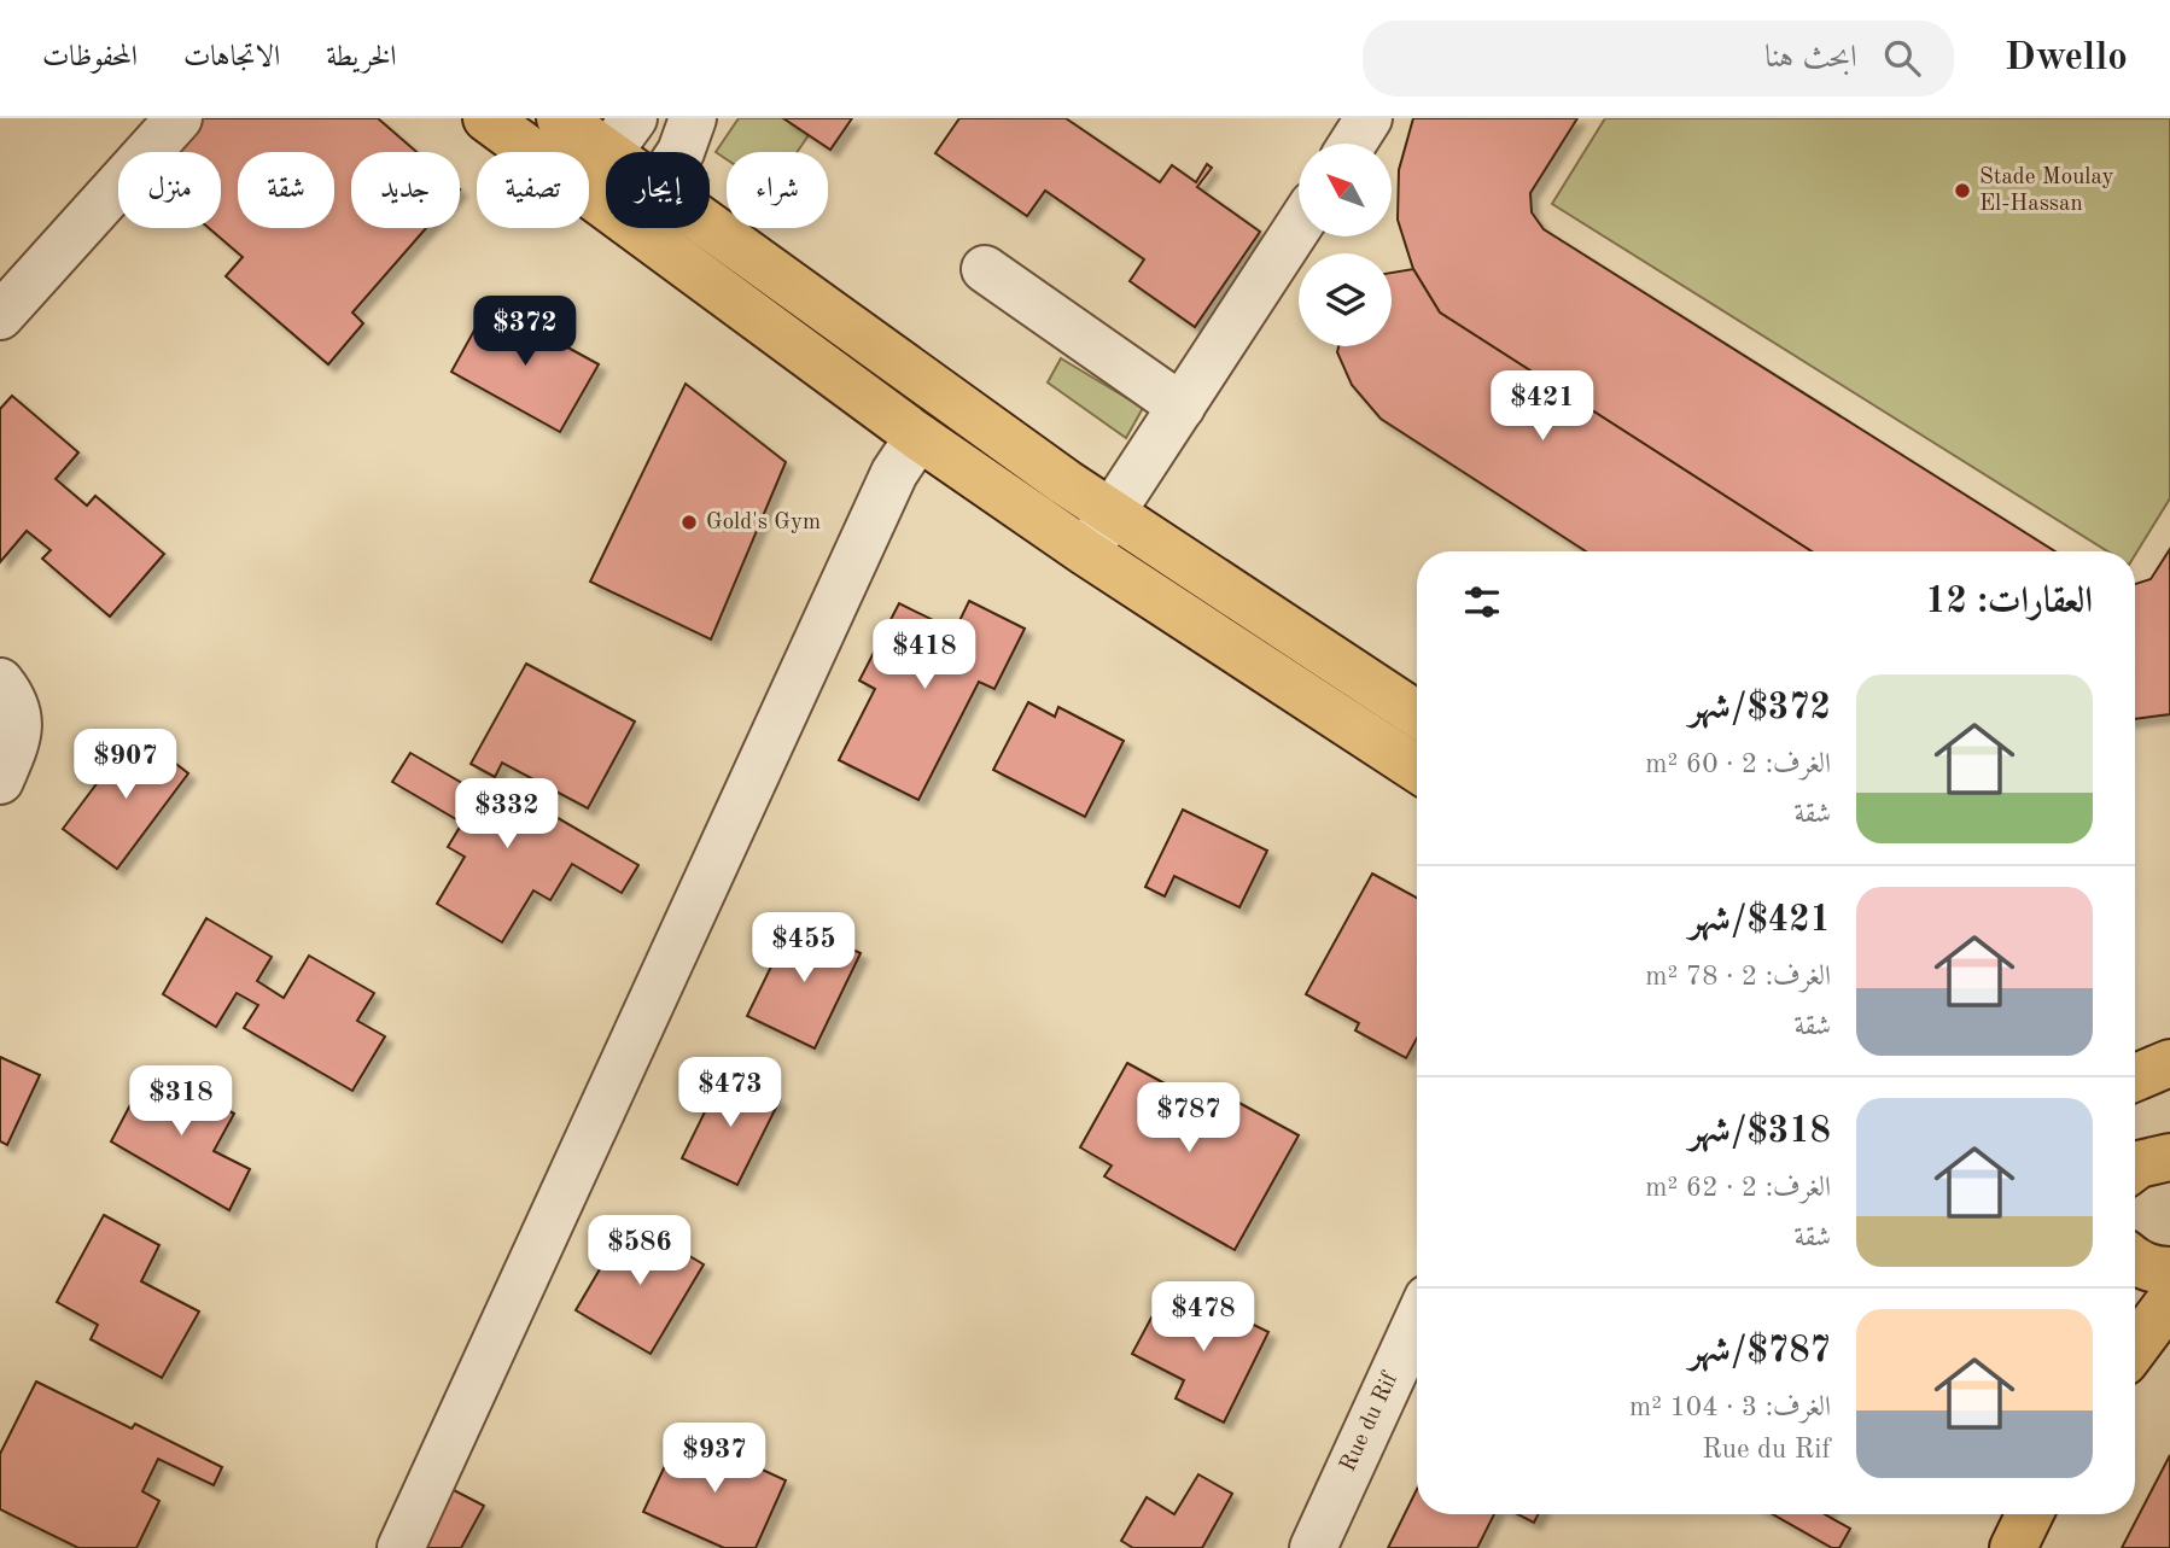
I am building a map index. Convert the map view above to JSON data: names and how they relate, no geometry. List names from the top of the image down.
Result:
{
  "streets": {
    "street": ["Rue du Rif"]
  },
  "places": ["Stade Moulay El-Hassan", "Gold's Gym"],
  "north": "top left",
  "page": {
    "header": "Dwello",
    "search": "ابحث هنا",
    "nav": ["الخريطة", "الاتجاهات", "المحفوظات"],
    "chip": [
      "شراء",
      "إيجار",
      "تصفية",
      "جديد",
      "شقة",
      "منزل"
    ],
    "price": [
      "$372",
      "$421",
      "$418",
      "$907",
      "$332",
      "$455",
      "$473",
      "$318",
      "$787",
      "$586",
      "$478",
      "$937"
    ],
    "heading": "العقارات: 12",
    "list": [
      {
        "name": "$372/شهر",
        "note": "الغرف: 2 · 60 m² · شقة"
      },
      {
        "name": "$421/شهر",
        "note": "الغرف: 2 · 78 m² · شقة"
      },
      {
        "name": "$318/شهر",
        "note": "الغرف: 2 · 62 m² · شقة"
      },
      {
        "name": "$787/شهر",
        "note": "الغرف: 3 · 104 m² · Rue du Rif"
      }
    ]
  }
}
